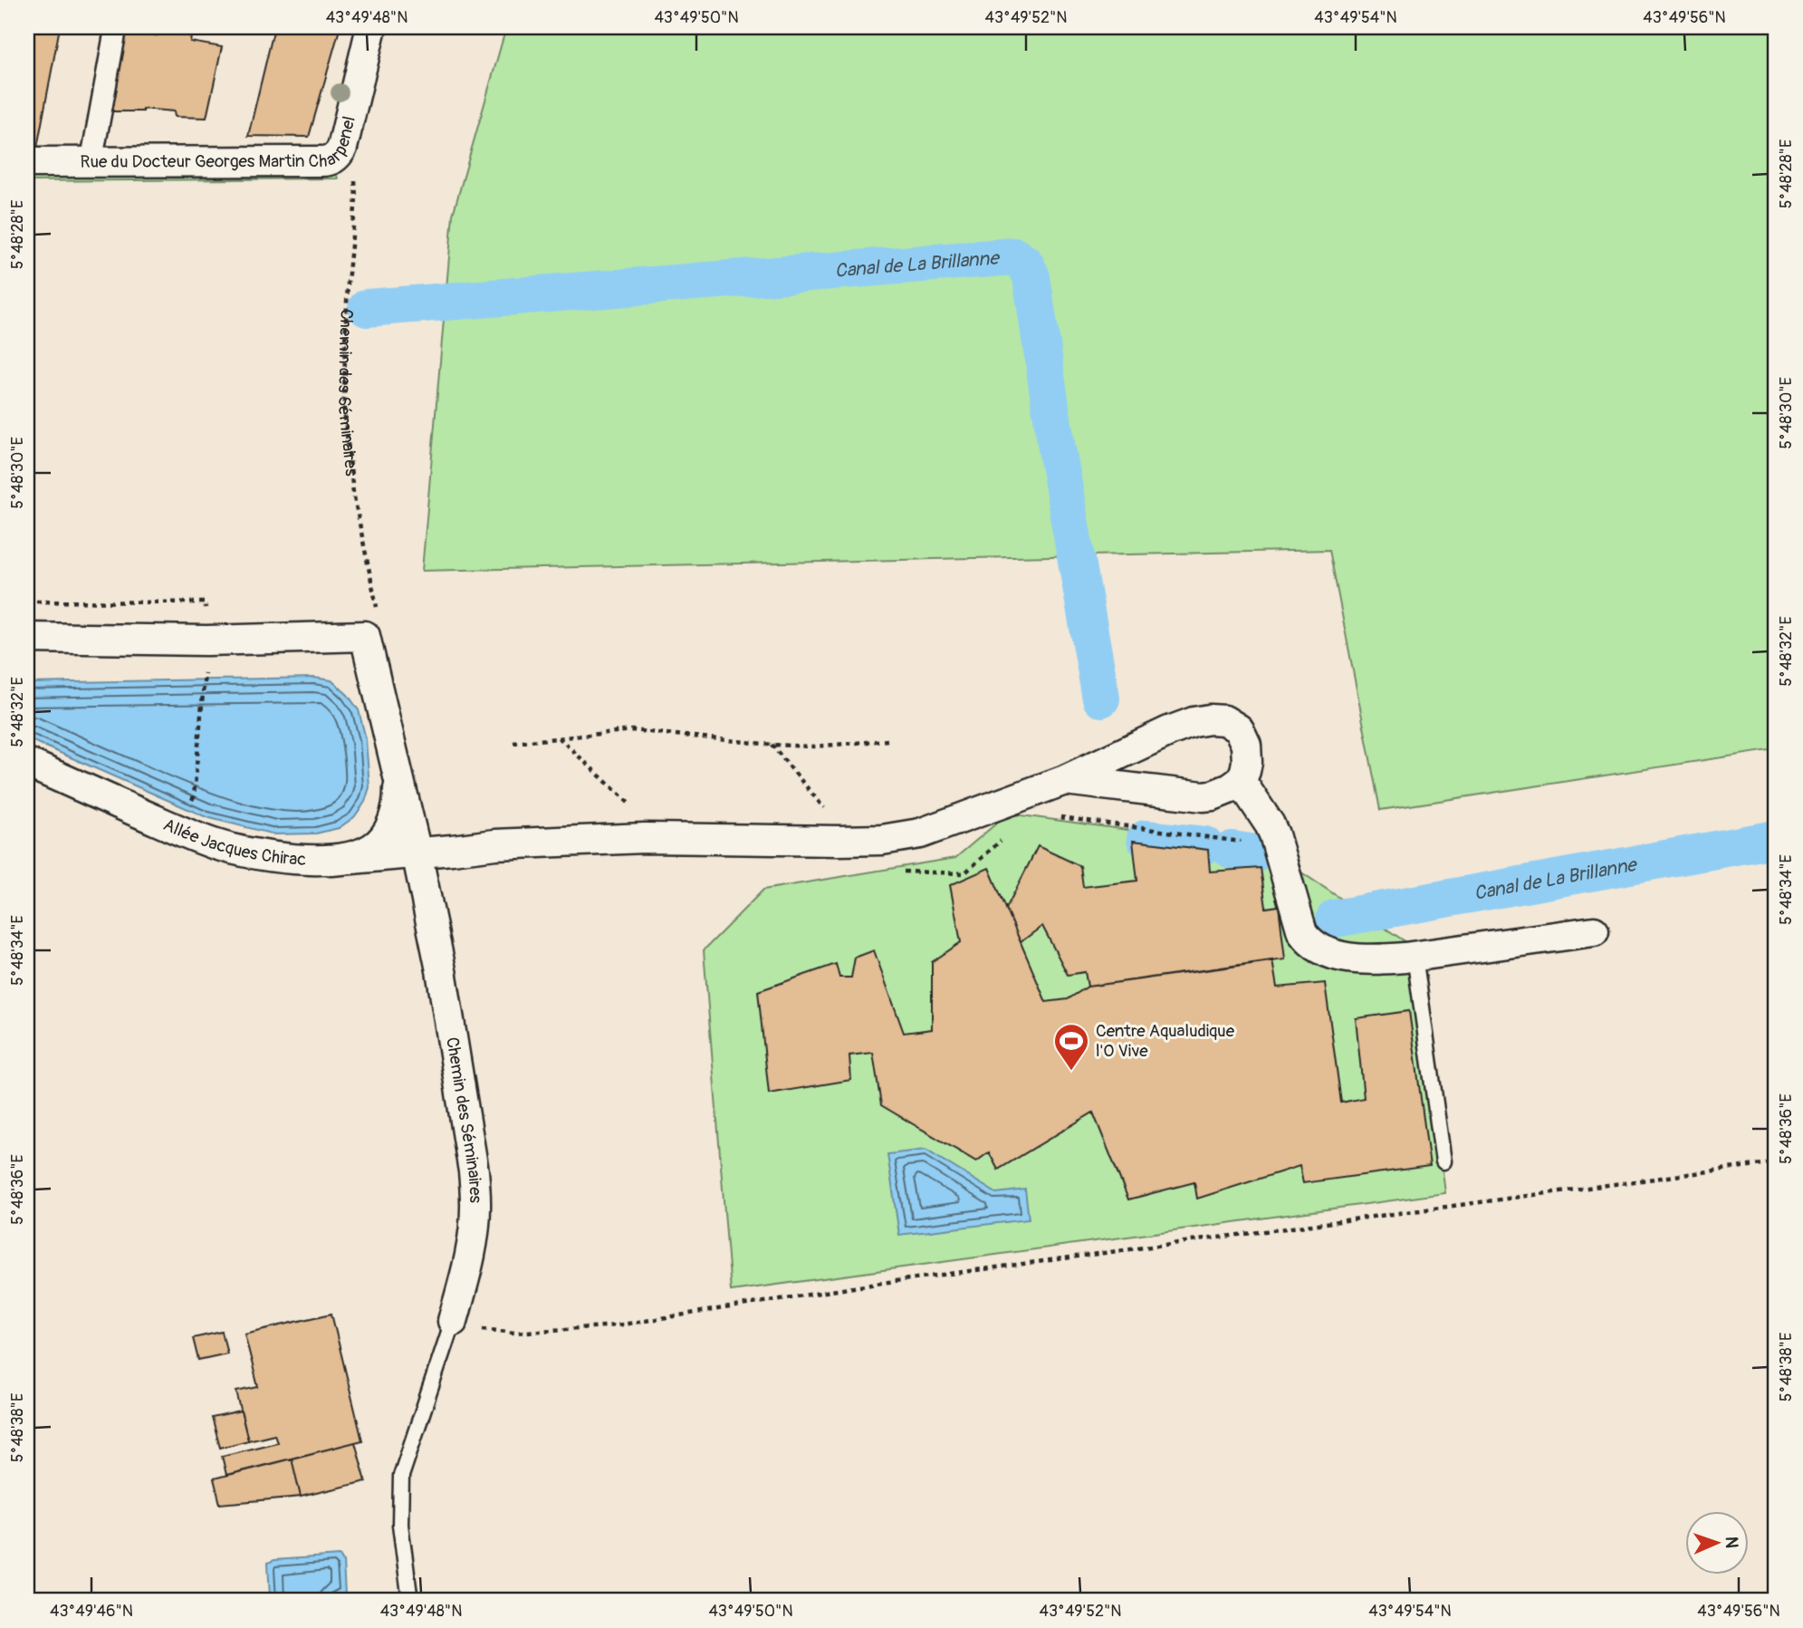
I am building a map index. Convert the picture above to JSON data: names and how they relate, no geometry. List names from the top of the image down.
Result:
{
  "streets": {
    "street": ["Rue du Docteur Georges Martin Charpenel", "Chemin des Séminaires", "Allée Jacques Chirac"]
  },
  "crossings": [
    ["Rue du Docteur Georges Martin Charpenel", "Chemin des Séminaires"],
    ["Chemin des Séminaires", "Allée Jacques Chirac"]
  ],
  "water": ["Canal de La Brillanne"],
  "places": {
    "sports": ["Centre Aqualudique l'O Vive"]
  },
  "north": "right",
  "coordinates": [
    "43°49'48\"N",
    "43°49'50\"N",
    "43°49'52\"N",
    "43°49'54\"N",
    "43°49'56\"N",
    "5°48'28\"E",
    "5°48'30\"E",
    "5°48'32\"E",
    "5°48'34\"E",
    "5°48'36\"E",
    "5°48'38\"E",
    "43°49'46\"N"
  ]
}
